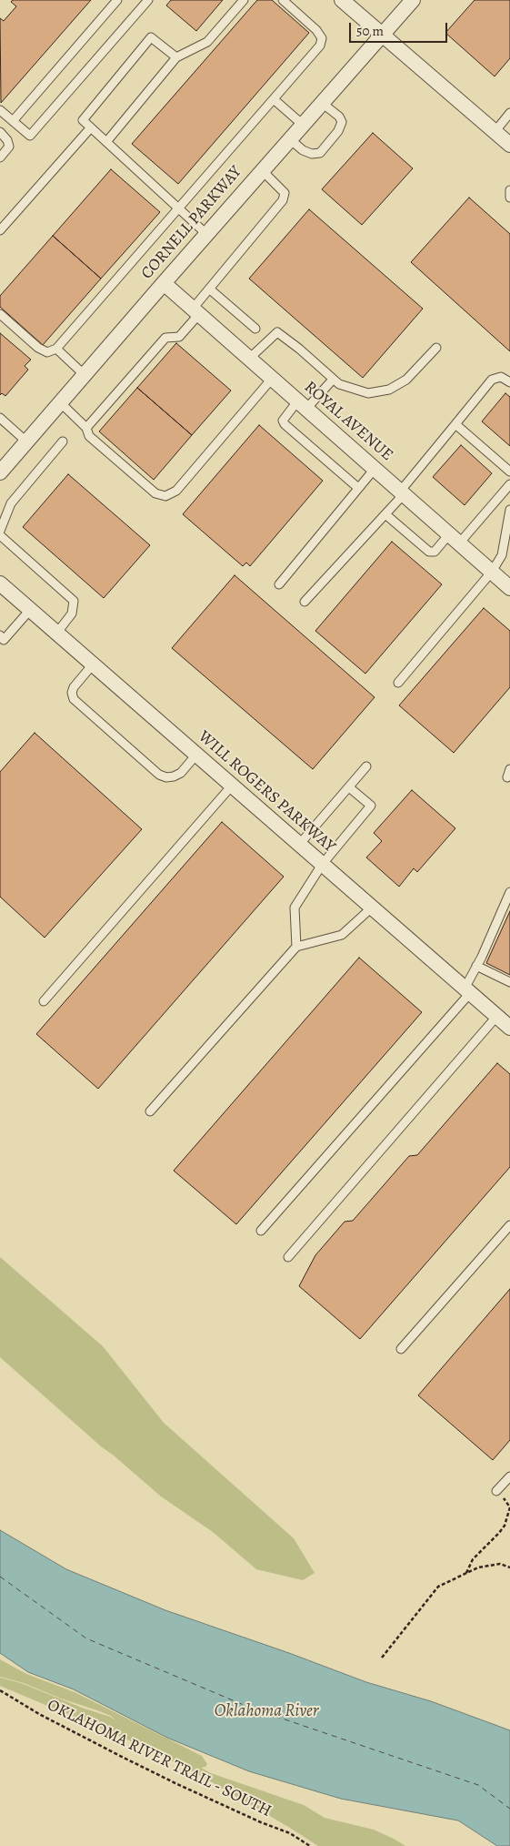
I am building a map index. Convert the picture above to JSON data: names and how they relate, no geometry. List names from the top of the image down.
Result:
{
  "streets": {
    "street": ["CORNELL PARKWAY", "ROYAL AVENUE", "WILL ROGERS PARKWAY"],
    "path": ["OKLAHOMA RIVER TRAIL - SOUTH"]
  },
  "crossings": [
    ["CORNELL PARKWAY", "ROYAL AVENUE"]
  ],
  "water": ["Oklahoma River"],
  "scale_bar": "50 m"
}
